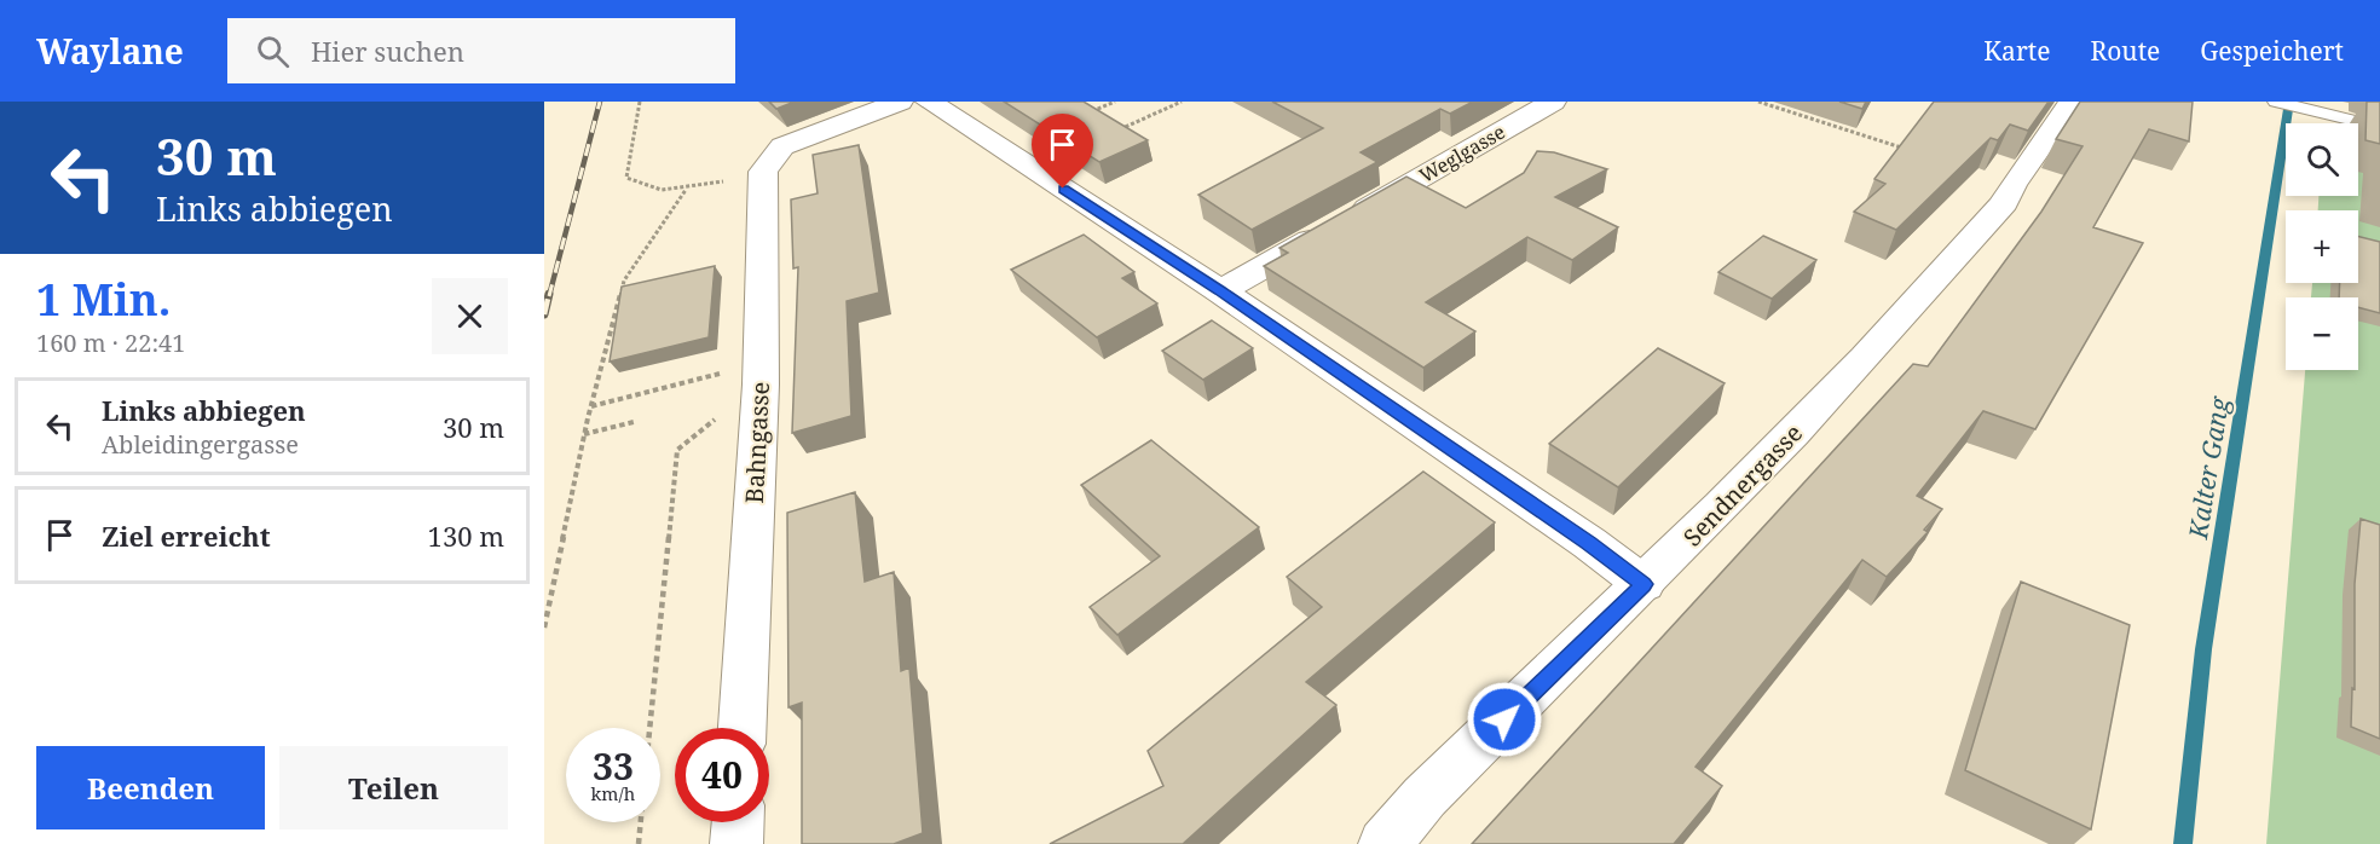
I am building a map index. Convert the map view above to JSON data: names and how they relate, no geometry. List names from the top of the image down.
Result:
{
  "streets": {
    "street": ["Weglgasse", "Bahngasse", "Sendnergasse"]
  },
  "water": ["Kalter Gang"],
  "page": {
    "header": "Waylane",
    "search": "Hier suchen",
    "nav": ["Karte", "Route", "Gespeichert"],
    "turn": ["30 m", "Links abbiegen"],
    "map_buttons": ["+", "−"],
    "heading": ["1 Min.", "160 m · 22:41"],
    "list": [
      {
        "name": "Links abbiegen",
        "note": "Ableidingergasse",
        "value": "30 m"
      },
      {
        "name": "Ziel erreicht",
        "value": "130 m"
      }
    ],
    "speed": "33 km/h",
    "limit": "40",
    "buttons": ["Beenden", "Teilen"]
  }
}
